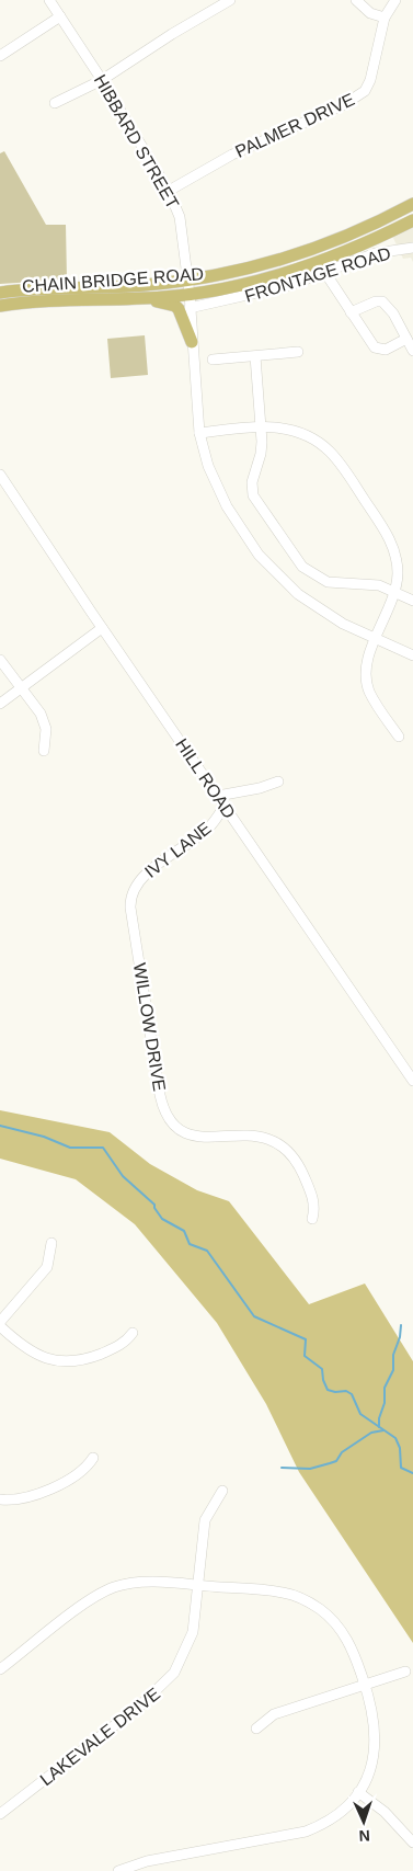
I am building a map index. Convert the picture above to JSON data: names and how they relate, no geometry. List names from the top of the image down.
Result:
{
  "streets": {
    "main road": ["CHAIN BRIDGE ROAD"],
    "street": [
      "PALMER DRIVE",
      "HIBBARD STREET",
      "FRONTAGE ROAD",
      "HILL ROAD",
      "IVY LANE",
      "WILLOW DRIVE",
      "LAKEVALE DRIVE"
    ]
  },
  "crossings": [
    ["PALMER DRIVE", "HIBBARD STREET"],
    ["HIBBARD STREET", "FRONTAGE ROAD"],
    ["HIBBARD STREET", "CHAIN BRIDGE ROAD"],
    ["HILL ROAD", "IVY LANE"],
    ["IVY LANE", "WILLOW DRIVE"]
  ],
  "north": "bottom"
}
